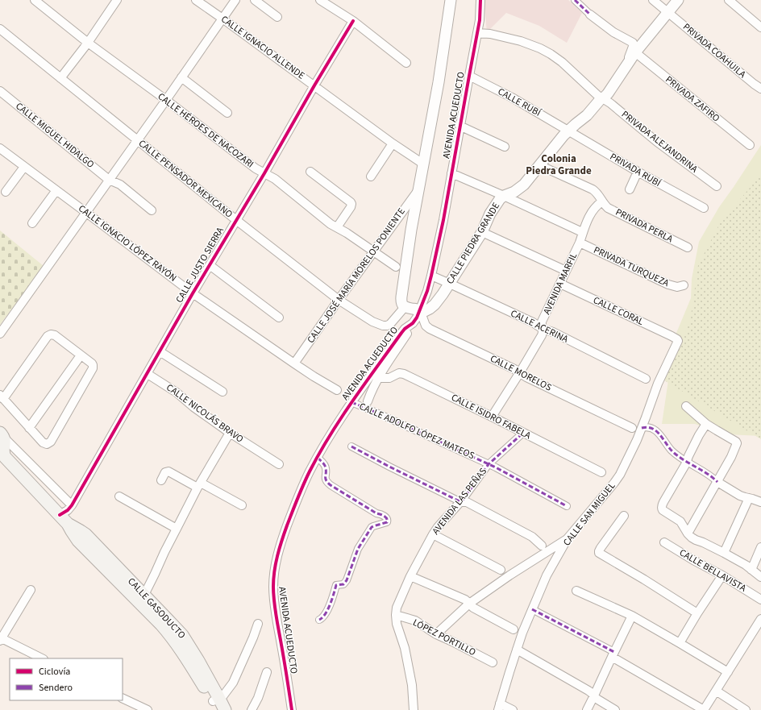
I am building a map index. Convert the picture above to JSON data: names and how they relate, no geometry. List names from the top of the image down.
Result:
{
  "streets": {
    "main road": ["CALLE GASODUCTO"],
    "street": [
      "CALLE IGNACIO ALLENDE",
      "PRIVADA COAHUILA",
      "PRIVADA ZAFIRO",
      "CALLE RUBÍ",
      "AVENIDA ACUEDUCTO",
      "CALLE HÉROES DE NACOZARI",
      "CALLE MIGUEL HIDALGO",
      "PRIVADA ALEJANDRINA",
      "PRIVADA RUBÍ",
      "CALLE PENSADOR MEXICANO",
      "PRIVADA PERLA",
      "CALLE IGNACIO LÓPEZ RAYÓN",
      "CALLE PIEDRA GRANDE",
      "CALLE JUSTO SIERRA",
      "PRIVADA TURQUEZA",
      "CALLE JOSÉ MARÍA MORELOS PONIENTE",
      "AVENIDA MARFIL",
      "CALLE CORAL",
      "CALLE ACERINA",
      "CALLE MORELOS",
      "CALLE NICOLÁS BRAVO",
      "CALLE ISIDRO FABELA",
      "CALLE ADOLFO LÓPEZ MATEOS",
      "AVENIDA LAS PEÑAS",
      "CALLE SAN MIGUEL",
      "CALLE BELLAVISTA",
      "LÓPEZ PORTILLO"
    ]
  },
  "crossings": [
    ["CALLE IGNACIO ALLENDE", "CALLE JUSTO SIERRA"],
    ["PRIVADA COAHUILA", "CALLE PIEDRA GRANDE"],
    ["PRIVADA ZAFIRO", "CALLE PIEDRA GRANDE"],
    ["CALLE RUBÍ", "AVENIDA ACUEDUCTO"],
    ["CALLE RUBÍ", "PRIVADA RUBÍ"],
    ["CALLE RUBÍ", "CALLE PIEDRA GRANDE"],
    ["AVENIDA ACUEDUCTO", "PRIVADA ALEJANDRINA"],
    ["AVENIDA ACUEDUCTO", "CALLE PIEDRA GRANDE"],
    ["AVENIDA ACUEDUCTO", "CALLE ACERINA"],
    ["AVENIDA ACUEDUCTO", "CALLE MORELOS"],
    ["AVENIDA ACUEDUCTO", "CALLE ADOLFO LÓPEZ MATEOS"],
    ["CALLE HÉROES DE NACOZARI", "CALLE JUSTO SIERRA"],
    ["CALLE HÉROES DE NACOZARI", "CALLE JOSÉ MARÍA MORELOS PONIENTE"],
    ["PRIVADA ALEJANDRINA", "CALLE PIEDRA GRANDE"],
    ["PRIVADA RUBÍ", "CALLE PIEDRA GRANDE"],
    ["CALLE PENSADOR MEXICANO", "CALLE JUSTO SIERRA"],
    ["CALLE PENSADOR MEXICANO", "CALLE JOSÉ MARÍA MORELOS PONIENTE"],
    ["PRIVADA PERLA", "CALLE PIEDRA GRANDE"],
    ["PRIVADA PERLA", "AVENIDA MARFIL"],
    ["CALLE IGNACIO LÓPEZ RAYÓN", "CALLE JUSTO SIERRA"],
    ["CALLE IGNACIO LÓPEZ RAYÓN", "CALLE JOSÉ MARÍA MORELOS PONIENTE"],
    ["CALLE PIEDRA GRANDE", "CALLE ACERINA"],
    ["CALLE PIEDRA GRANDE", "CALLE MORELOS"],
    ["CALLE JUSTO SIERRA", "CALLE NICOLÁS BRAVO"],
    ["CALLE JUSTO SIERRA", "CALLE GASODUCTO"],
    ["PRIVADA TURQUEZA", "AVENIDA MARFIL"],
    ["AVENIDA MARFIL", "CALLE CORAL"],
    ["AVENIDA MARFIL", "CALLE ACERINA"],
    ["AVENIDA MARFIL", "CALLE MORELOS"],
    ["AVENIDA MARFIL", "CALLE ISIDRO FABELA"],
    ["CALLE CORAL", "CALLE SAN MIGUEL"],
    ["CALLE ISIDRO FABELA", "AVENIDA LAS PEÑAS"],
    ["CALLE ADOLFO LÓPEZ MATEOS", "AVENIDA LAS PEÑAS"],
    ["AVENIDA LAS PEÑAS", "LÓPEZ PORTILLO"]
  ],
  "districts": ["Colonia Piedra Grande"],
  "legend": ["Ciclovía", "Sendero"]
}
